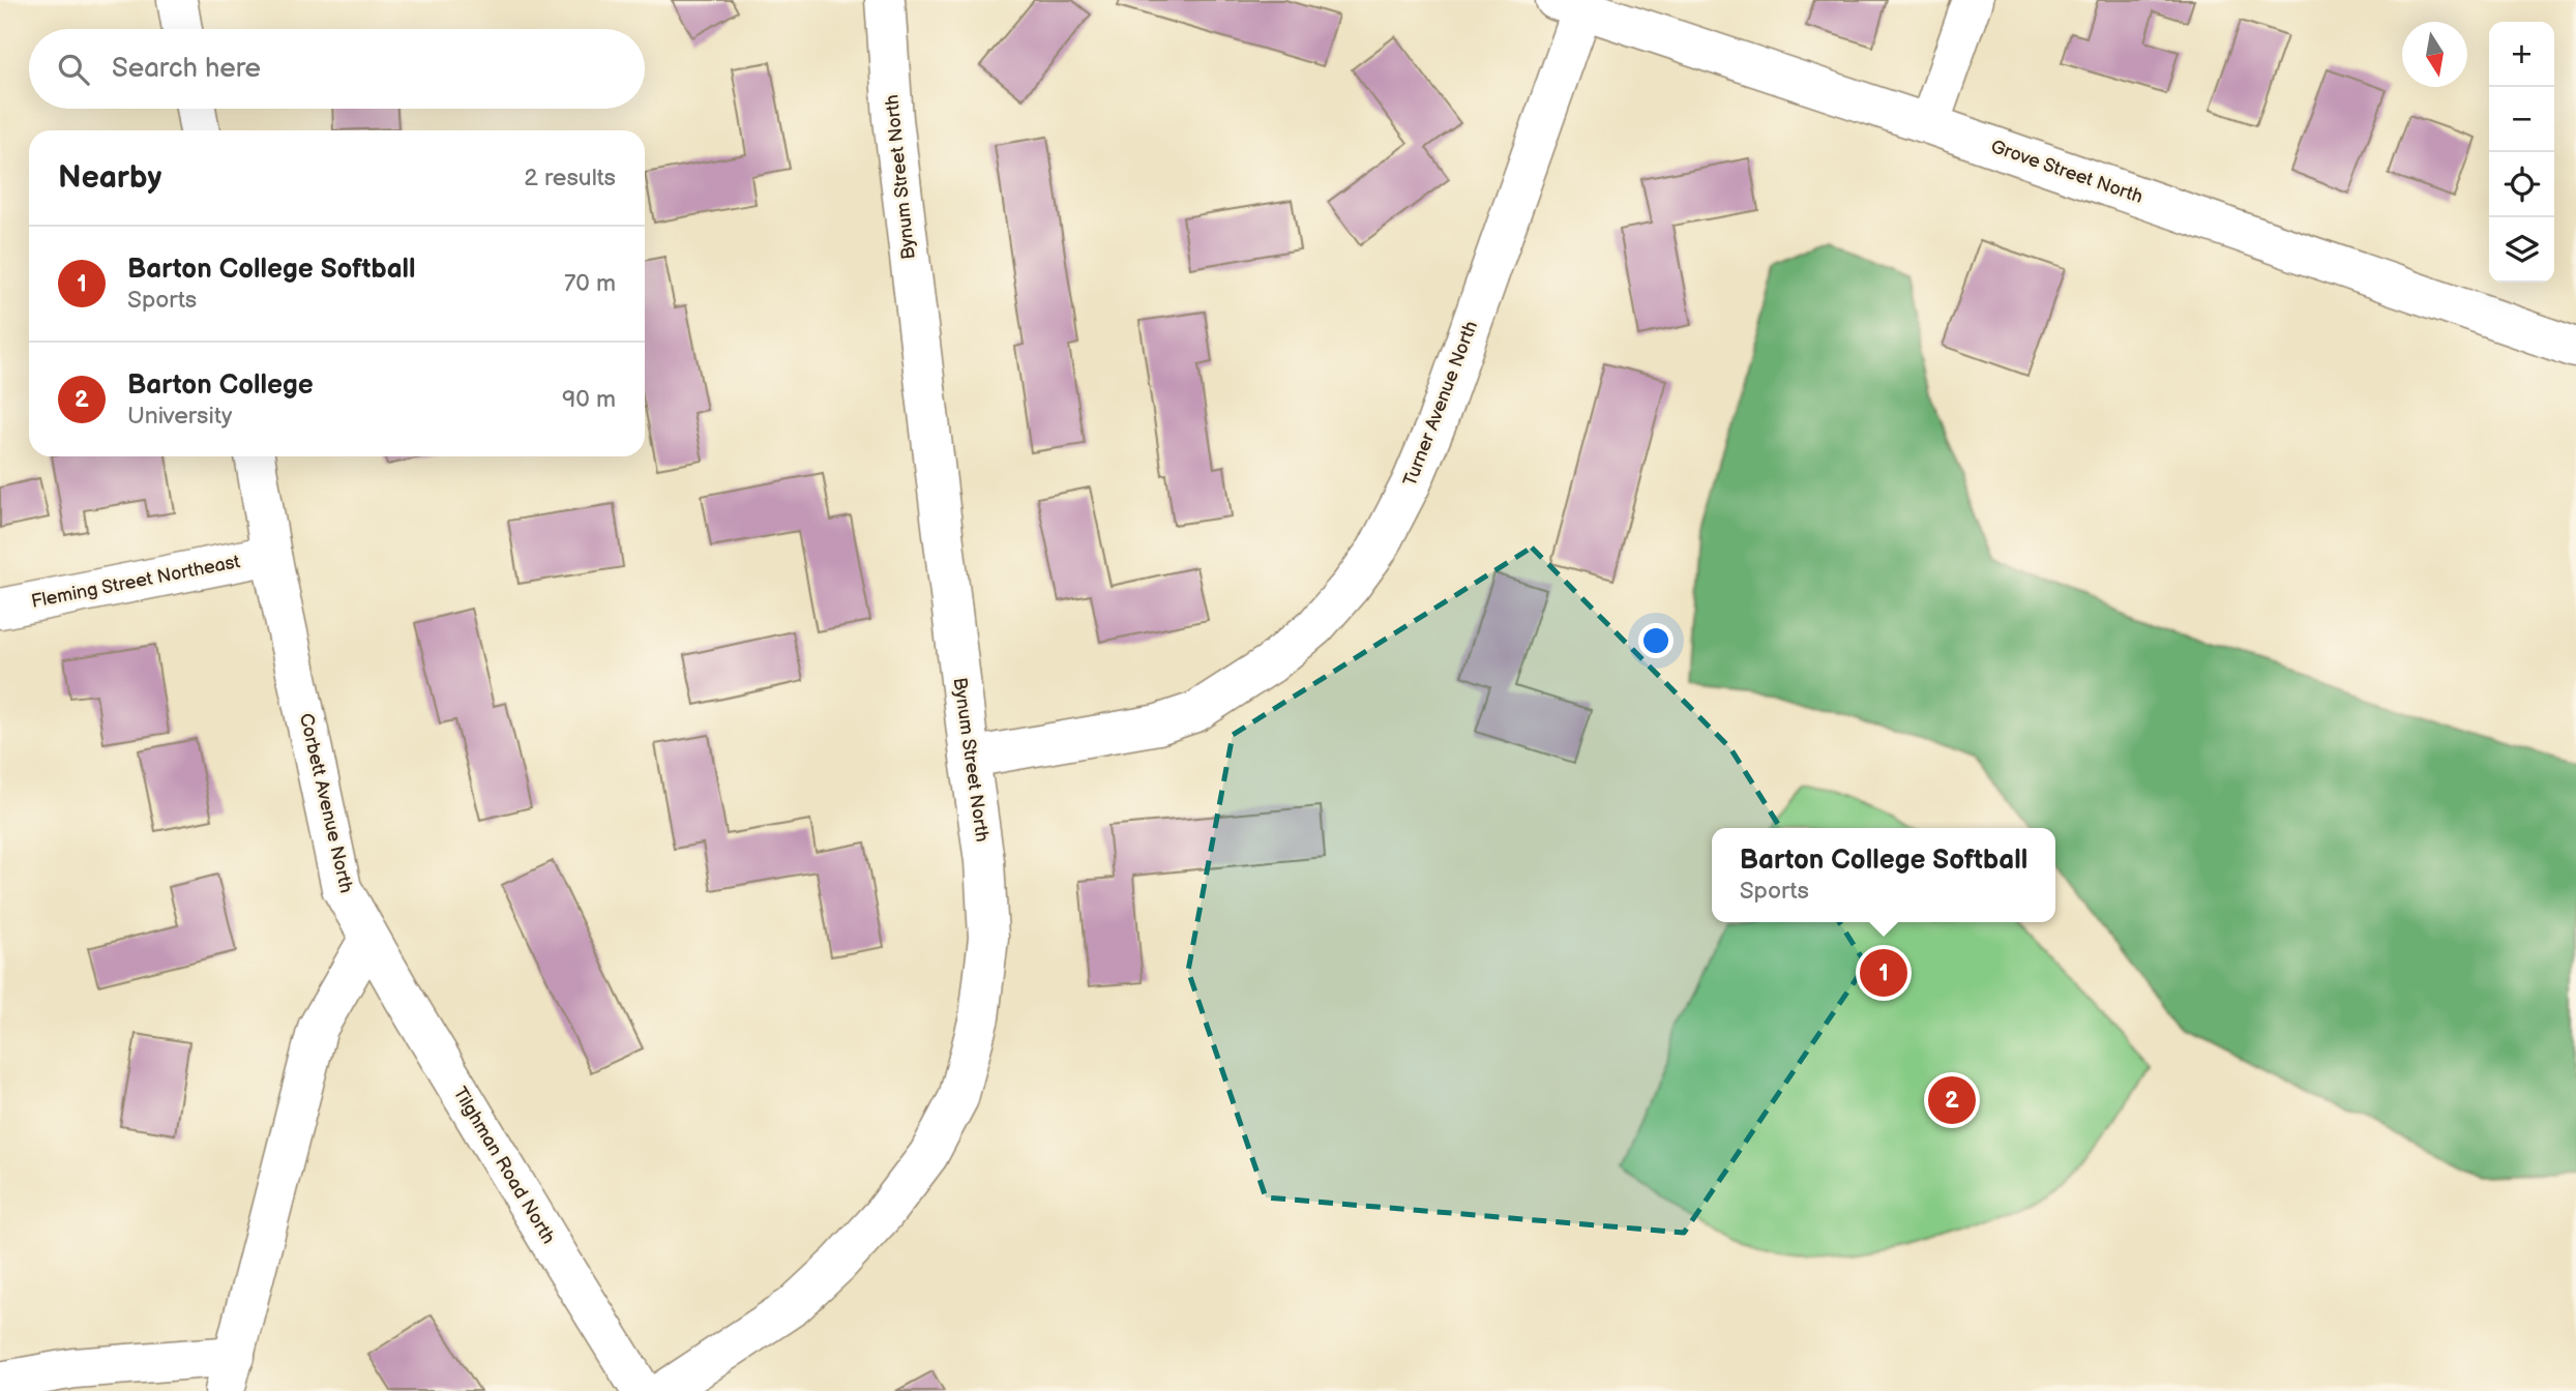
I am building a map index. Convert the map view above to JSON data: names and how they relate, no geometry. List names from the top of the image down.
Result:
{
  "streets": {
    "street": [
      "Grove Street North",
      "Bynum Street North",
      "Turner Avenue North",
      "Fleming Street Northeast",
      "Corbett Avenue North",
      "Tilghman Road North"
    ]
  },
  "crossings": [
    ["Grove Street North", "Turner Avenue North"],
    ["Bynum Street North", "Turner Avenue North"],
    ["Fleming Street Northeast", "Corbett Avenue North"],
    ["Corbett Avenue North", "Tilghman Road North"]
  ],
  "north": "bottom",
  "page": {
    "map_buttons": ["+", "−"],
    "search": "Search here",
    "heading": ["Nearby", "2 results"],
    "list": [
      {
        "mark": "1",
        "name": "Barton College Softball",
        "note": "Sports",
        "value": "70 m"
      },
      {
        "mark": "2",
        "name": "Barton College",
        "note": "University",
        "value": "90 m"
      }
    ],
    "popup": ["Barton College Softball", "Sports"],
    "pins": ["1", "2"]
  }
}
